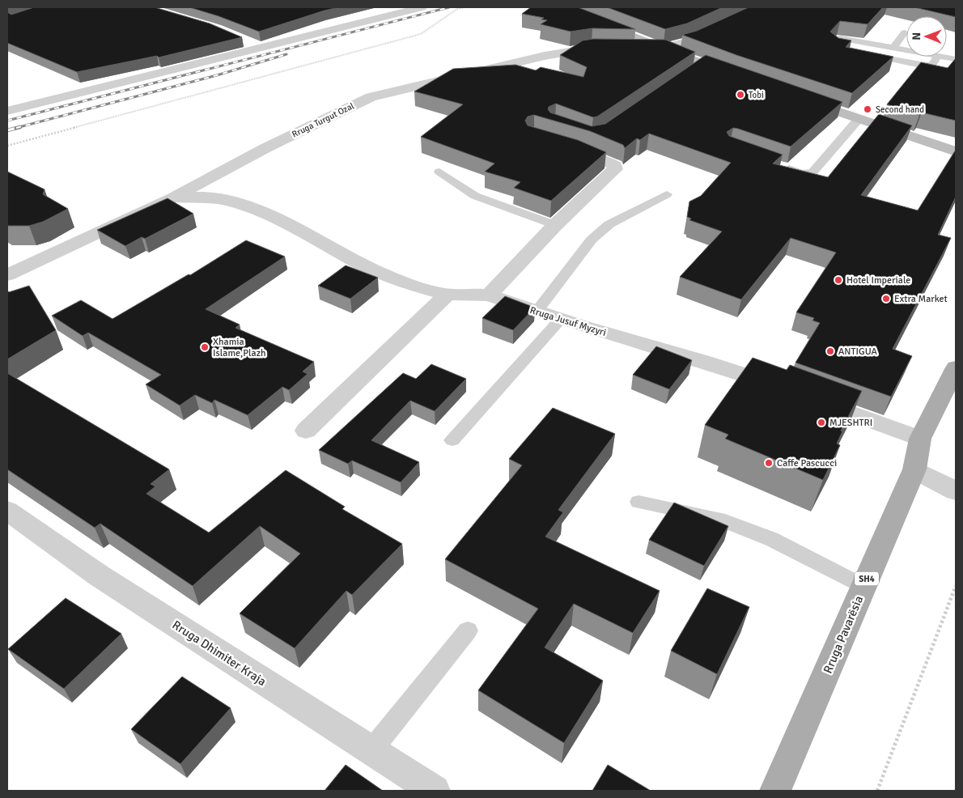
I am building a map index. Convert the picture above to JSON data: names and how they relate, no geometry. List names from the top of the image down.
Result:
{
  "streets": {
    "main road": ["SH4", "Rruga Pavarësia"],
    "street": ["Rruga Turgut Ozal", "Rruga Jusuf Myzyri", "Rruga Dhimiter Kraja"]
  },
  "crossings": [
    ["Rruga Turgut Ozal", "Rruga Jusuf Myzyri"]
  ],
  "places": [
    "Tobi",
    "Second hand",
    "Hotel Imperiale",
    "Extra Market",
    "Xhamia Islame,Plazh",
    "ANTIGUA",
    "MJESHTRI",
    "Caffe Pascucci"
  ],
  "north": "left"
}
